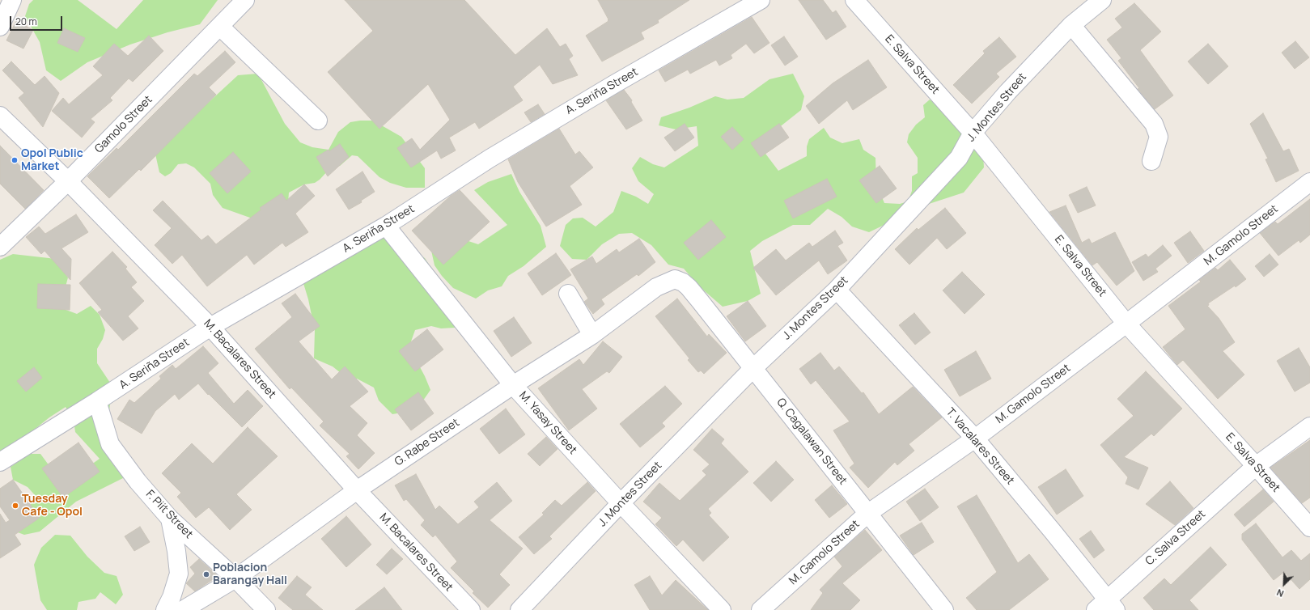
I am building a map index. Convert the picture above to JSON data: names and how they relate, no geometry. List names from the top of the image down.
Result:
{
  "streets": {
    "street": [
      "E. Salva Street",
      "A. Seriña Street",
      "J. Montes Street",
      "Gamolo Street",
      "M. Gamolo Street",
      "M. Bacalares Street",
      "M. Yasay Street",
      "Q. Cagalawan Street",
      "G. Rabe Street",
      "T. Vacalares Street",
      "F. Piit Street",
      "C. Salva Street"
    ]
  },
  "crossings": [
    ["E. Salva Street", "J. Montes Street"],
    ["E. Salva Street", "M. Gamolo Street"],
    ["E. Salva Street", "C. Salva Street"],
    ["A. Seriña Street", "M. Bacalares Street"],
    ["A. Seriña Street", "M. Yasay Street"],
    ["A. Seriña Street", "F. Piit Street"],
    ["J. Montes Street", "M. Yasay Street"],
    ["J. Montes Street", "Q. Cagalawan Street"],
    ["J. Montes Street", "T. Vacalares Street"],
    ["Gamolo Street", "M. Bacalares Street"],
    ["M. Gamolo Street", "Q. Cagalawan Street"],
    ["M. Gamolo Street", "T. Vacalares Street"],
    ["M. Bacalares Street", "G. Rabe Street"],
    ["M. Yasay Street", "G. Rabe Street"],
    ["Q. Cagalawan Street", "G. Rabe Street"],
    ["G. Rabe Street", "F. Piit Street"],
    ["T. Vacalares Street", "C. Salva Street"]
  ],
  "places": ["Opol Public Market", "Tuesday Cafe - Opol", "Poblacion Barangay Hall"],
  "scale_bar": "20 m",
  "north": "bottom left"
}
